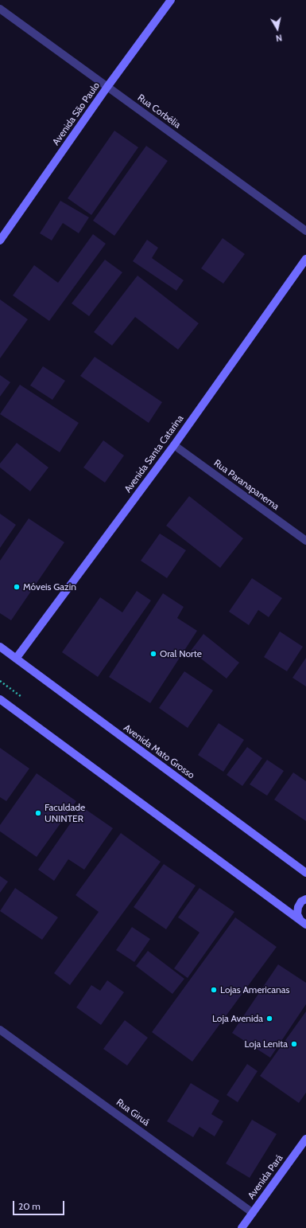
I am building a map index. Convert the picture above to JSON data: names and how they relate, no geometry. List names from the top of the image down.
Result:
{
  "streets": {
    "street": [
      "Rua Corbélia",
      "Avenida São Paulo",
      "Avenida Santa Catarina",
      "Rua Paranapanema",
      "Avenida Mato Grosso",
      "Rua Giruá",
      "Avenida Pará"
    ]
  },
  "crossings": [
    ["Rua Corbélia", "Avenida São Paulo"],
    ["Avenida Santa Catarina", "Rua Paranapanema"],
    ["Avenida Santa Catarina", "Avenida Mato Grosso"],
    ["Rua Giruá", "Avenida Pará"]
  ],
  "places": [
    "Móveis Gazin",
    "Oral Norte",
    "Faculdade UNINTER",
    "Lojas Americanas",
    "Loja Avenida",
    "Loja Lenita"
  ],
  "scale_bar": "20 m",
  "north": "bottom"
}
